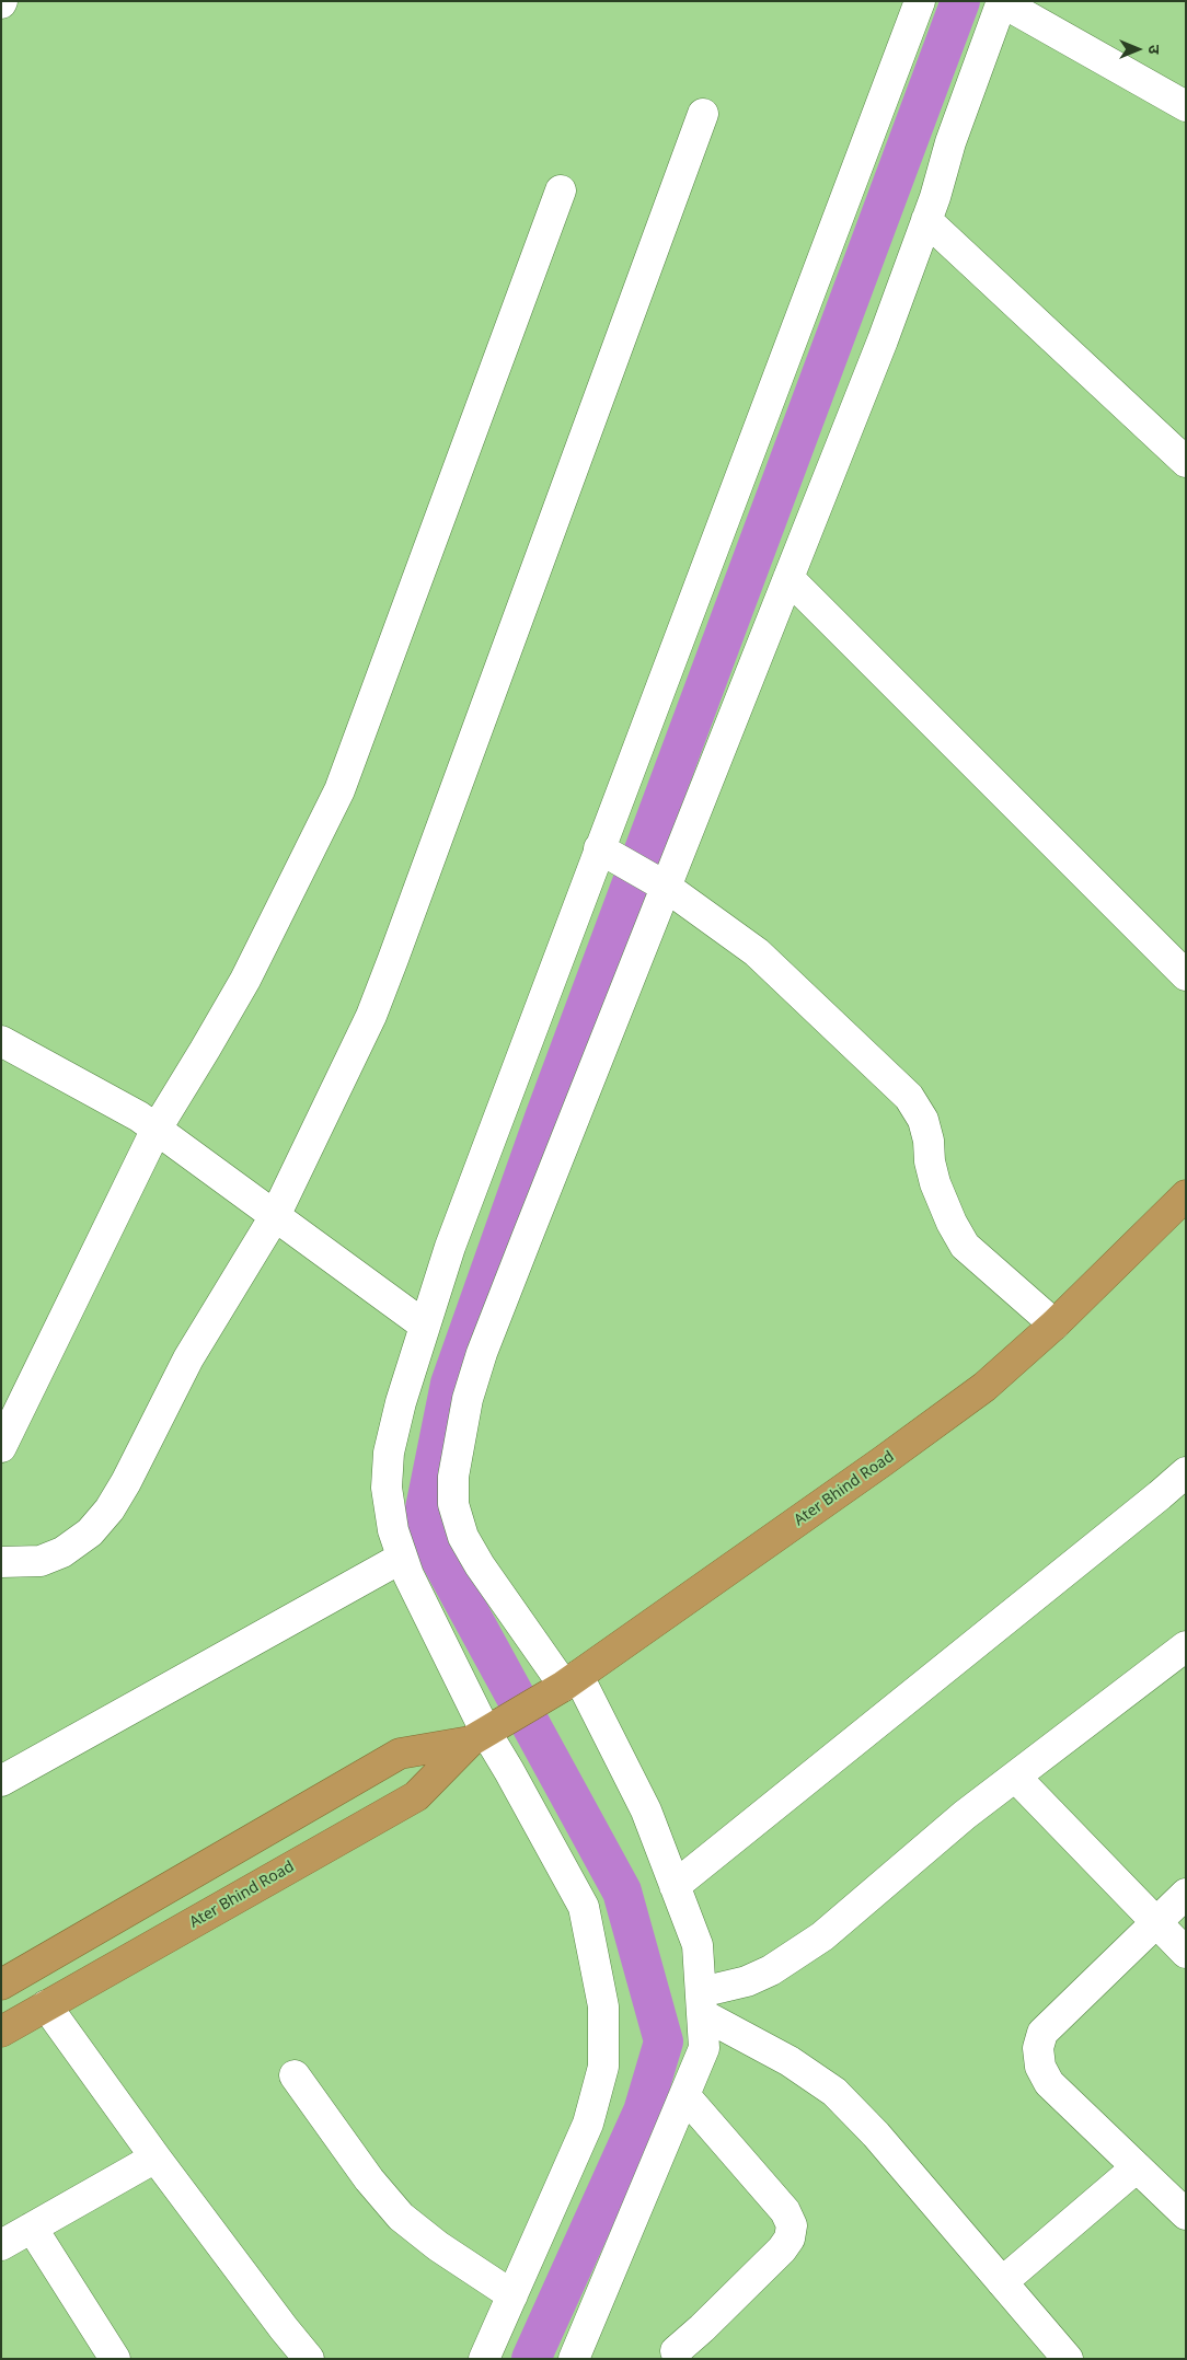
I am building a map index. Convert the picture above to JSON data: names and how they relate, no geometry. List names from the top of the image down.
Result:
{
  "streets": {
    "highway": ["Ater Bhind Road"]
  },
  "north": "right"
}
